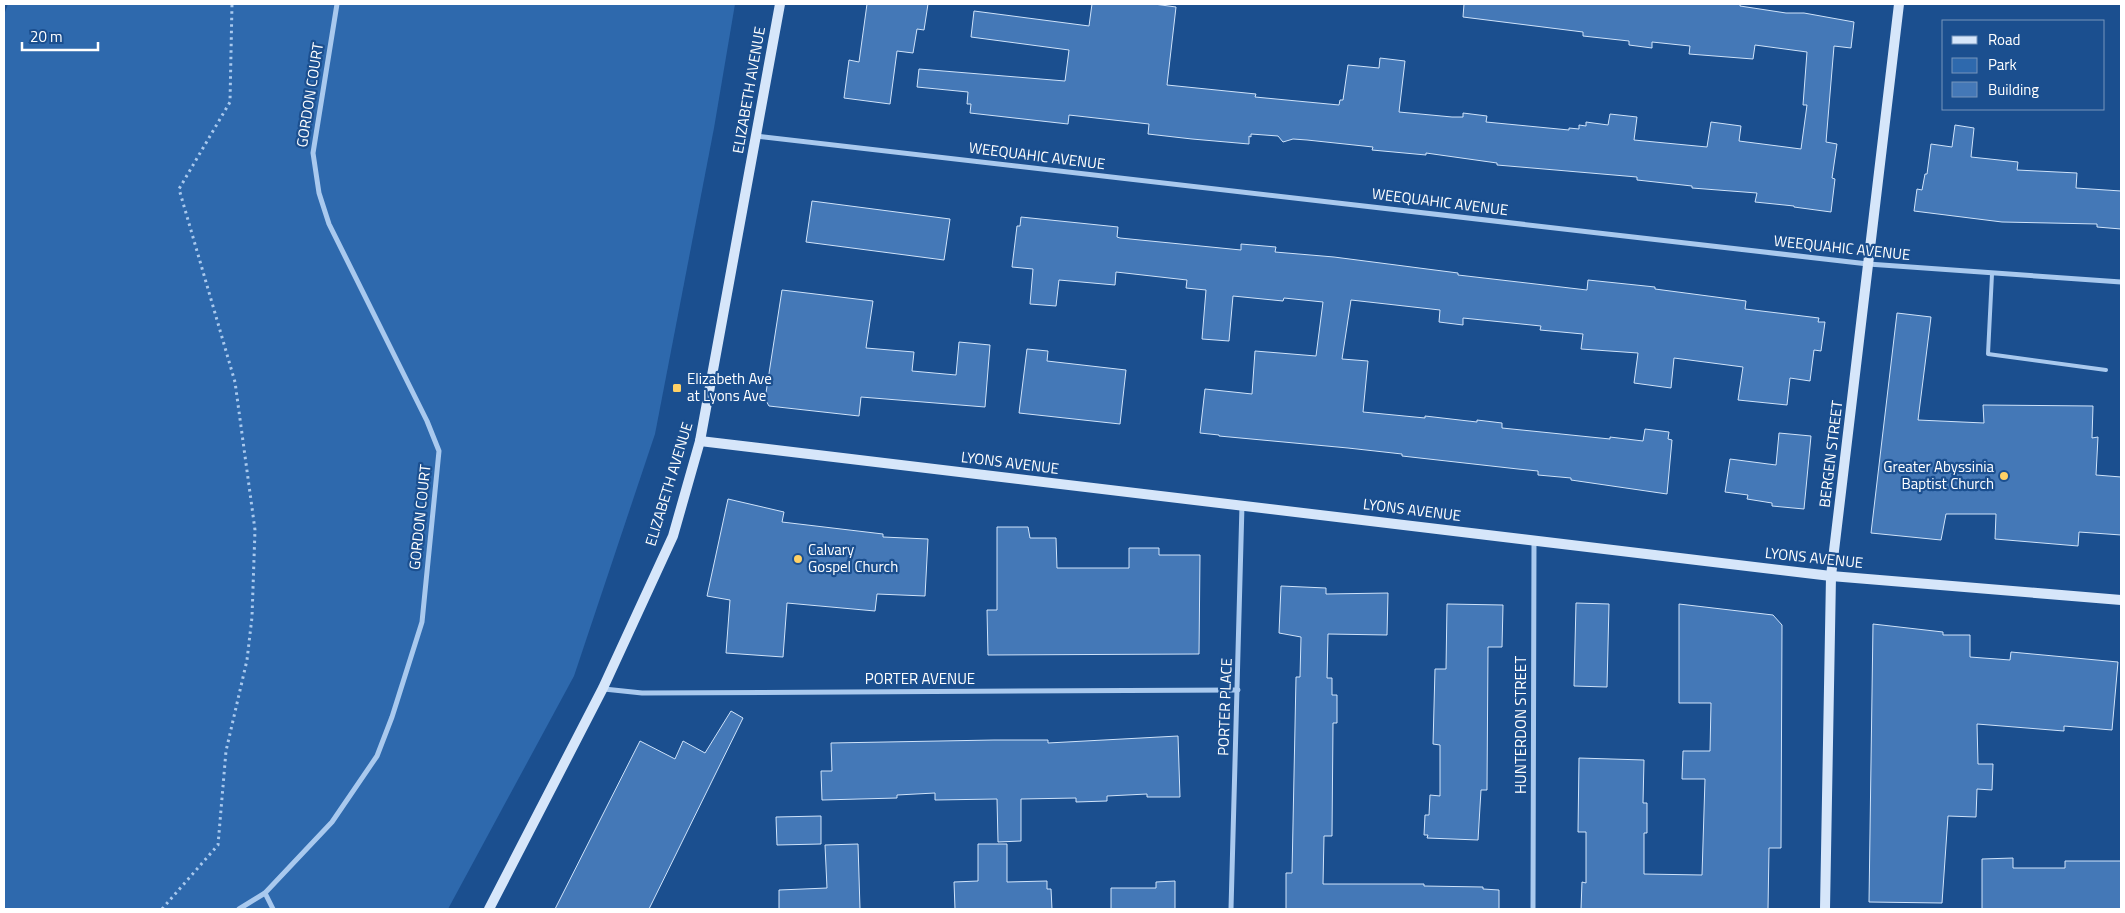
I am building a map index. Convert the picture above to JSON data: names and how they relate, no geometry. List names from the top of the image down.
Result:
{
  "streets": {
    "main road": ["ELIZABETH AVENUE", "BERGEN STREET", "LYONS AVENUE"],
    "street": [
      "GORDON COURT",
      "WEEQUAHIC AVENUE",
      "PORTER AVENUE",
      "PORTER PLACE",
      "HUNTERDON STREET"
    ]
  },
  "crossings": [
    ["ELIZABETH AVENUE", "WEEQUAHIC AVENUE"],
    ["ELIZABETH AVENUE", "LYONS AVENUE"],
    ["ELIZABETH AVENUE", "PORTER AVENUE"],
    ["WEEQUAHIC AVENUE", "BERGEN STREET"],
    ["BERGEN STREET", "LYONS AVENUE"],
    ["LYONS AVENUE", "PORTER PLACE"],
    ["LYONS AVENUE", "HUNTERDON STREET"],
    ["PORTER AVENUE", "PORTER PLACE"]
  ],
  "places": {
    "transit": ["Elizabeth Ave at Lyons Ave"],
    "other": ["Greater Abyssinia Baptist Church", "Calvary Gospel Church"]
  },
  "legend": ["Road", "Park", "Building"],
  "scale_bar": "20 m"
}
